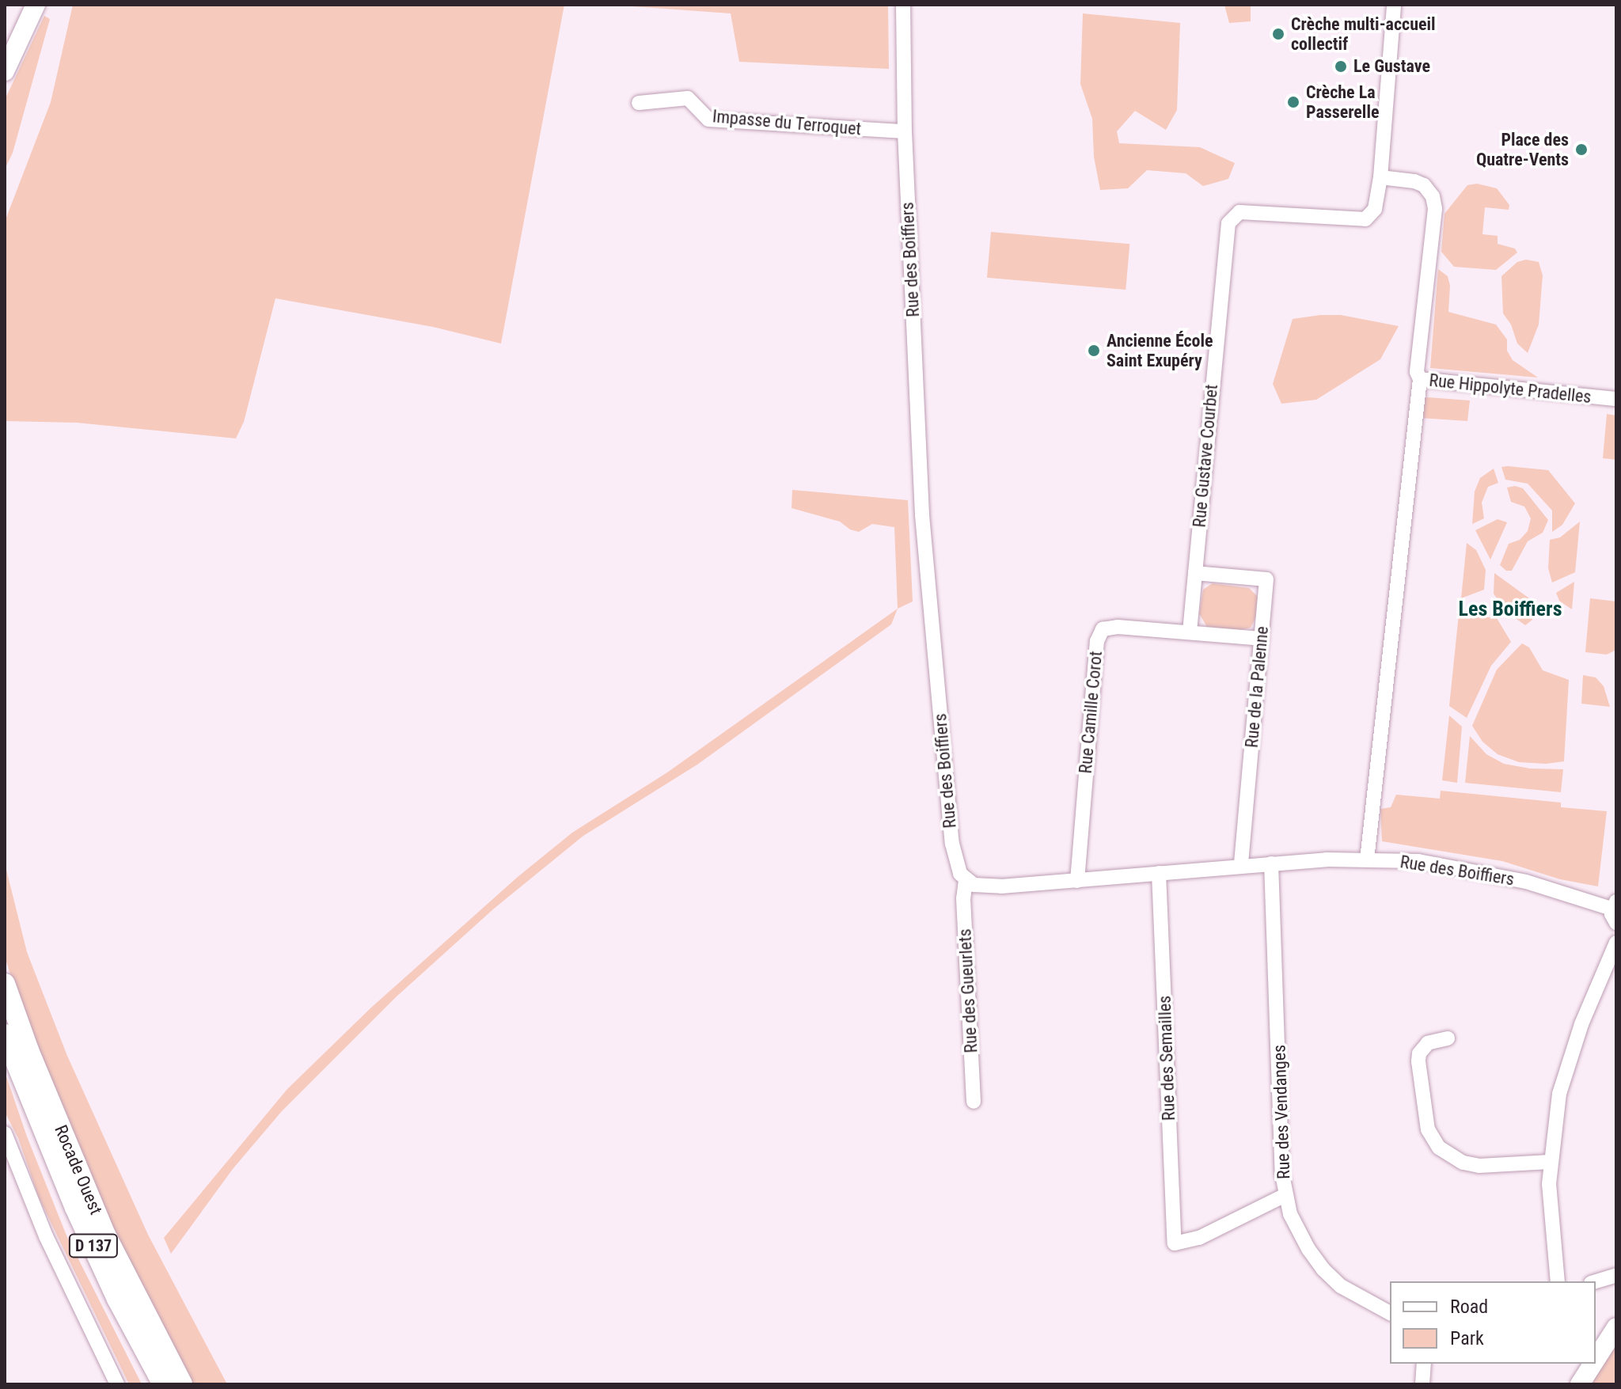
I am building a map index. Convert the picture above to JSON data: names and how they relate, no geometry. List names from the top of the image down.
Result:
{
  "streets": {
    "main road": ["Rocade Ouest", "D 137"],
    "street": [
      "Impasse du Terroquet",
      "Rue des Boiffiers",
      "Rue Hippolyte Pradelles",
      "Rue Gustave Courbet",
      "Rue de la Palenne",
      "Rue Camille Corot",
      "Rue des Gueurlets",
      "Rue des Semailles",
      "Rue des Vendanges"
    ]
  },
  "crossings": [
    ["Impasse du Terroquet", "Rue des Boiffiers"],
    ["Rue des Boiffiers", "Rue de la Palenne"],
    ["Rue des Boiffiers", "Rue Camille Corot"],
    ["Rue des Boiffiers", "Rue des Gueurlets"],
    ["Rue des Boiffiers", "Rue des Semailles"],
    ["Rue des Boiffiers", "Rue des Vendanges"],
    ["Rue Hippolyte Pradelles", "Rue Gustave Courbet"],
    ["Rue Gustave Courbet", "Rue de la Palenne"],
    ["Rue Gustave Courbet", "Rue Camille Corot"],
    ["Rue de la Palenne", "Rue Camille Corot"],
    ["Rue des Semailles", "Rue des Vendanges"]
  ],
  "districts": ["Les Boiffiers"],
  "places": [
    "Crèche multi-accueil collectif",
    "Le Gustave",
    "Crèche La Passerelle",
    "Place des Quatre-Vents",
    "Ancienne École Saint Exupéry"
  ],
  "legend": ["Road", "Park"]
}
